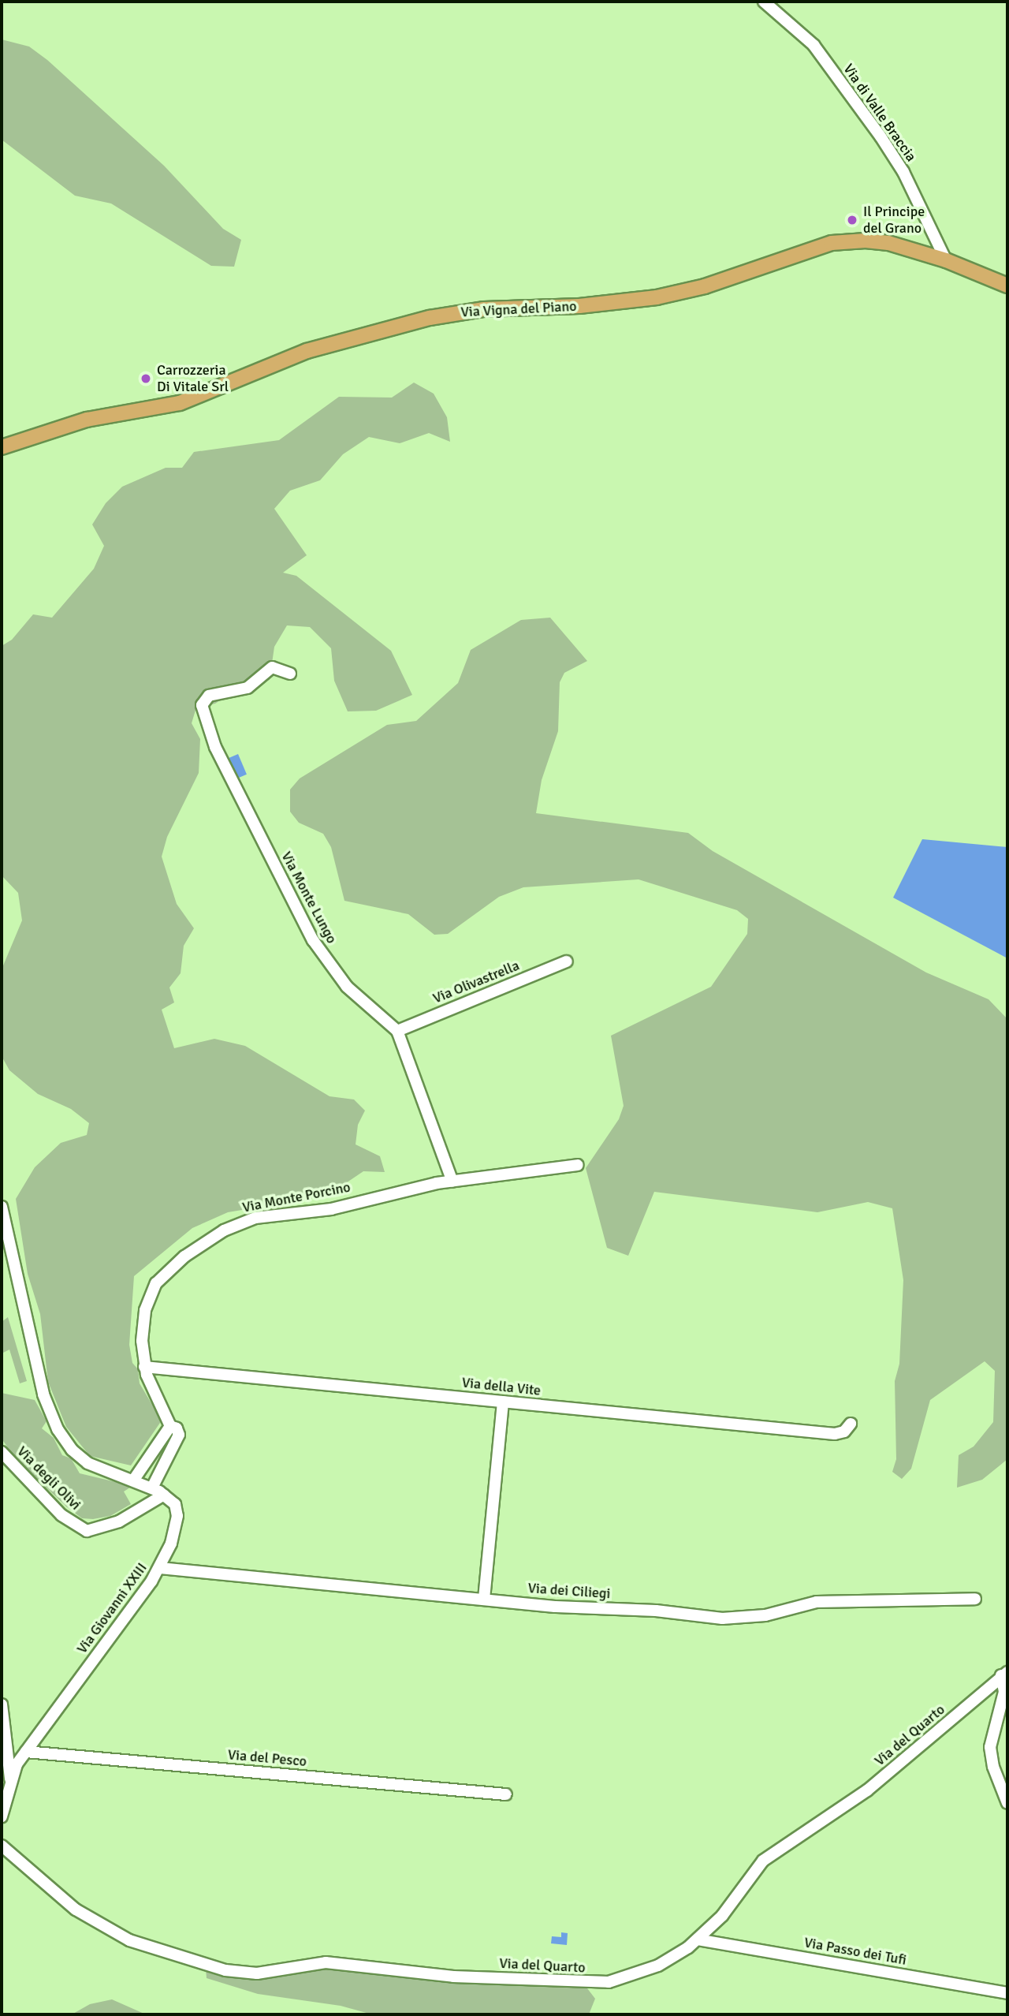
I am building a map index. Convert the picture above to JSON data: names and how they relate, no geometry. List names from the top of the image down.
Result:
{
  "streets": {
    "main road": ["Via Vigna del Piano"],
    "street": [
      "Via di Valle Braccia",
      "Via Monte Lungo",
      "Via Olivastrella",
      "Via Monte Porcino",
      "Via della Vite",
      "Via degli Olivi",
      "Via dei Ciliegi",
      "Via Giovanni XXIII",
      "Via del Quarto",
      "Via del Pesco",
      "Via Passo dei Tufi"
    ]
  },
  "crossings": [
    ["Via di Valle Braccia", "Via Vigna del Piano"],
    ["Via Monte Lungo", "Via Olivastrella"],
    ["Via Monte Lungo", "Via Monte Porcino"],
    ["Via Monte Porcino", "Via della Vite"],
    ["Via Monte Porcino", "Via Giovanni XXIII"],
    ["Via degli Olivi", "Via Giovanni XXIII"],
    ["Via dei Ciliegi", "Via Giovanni XXIII"],
    ["Via Giovanni XXIII", "Via del Pesco"],
    ["Via del Quarto", "Via Passo dei Tufi"]
  ],
  "places": ["Il Principe del Grano", "Carrozzeria Di Vitale Srl"]
}
